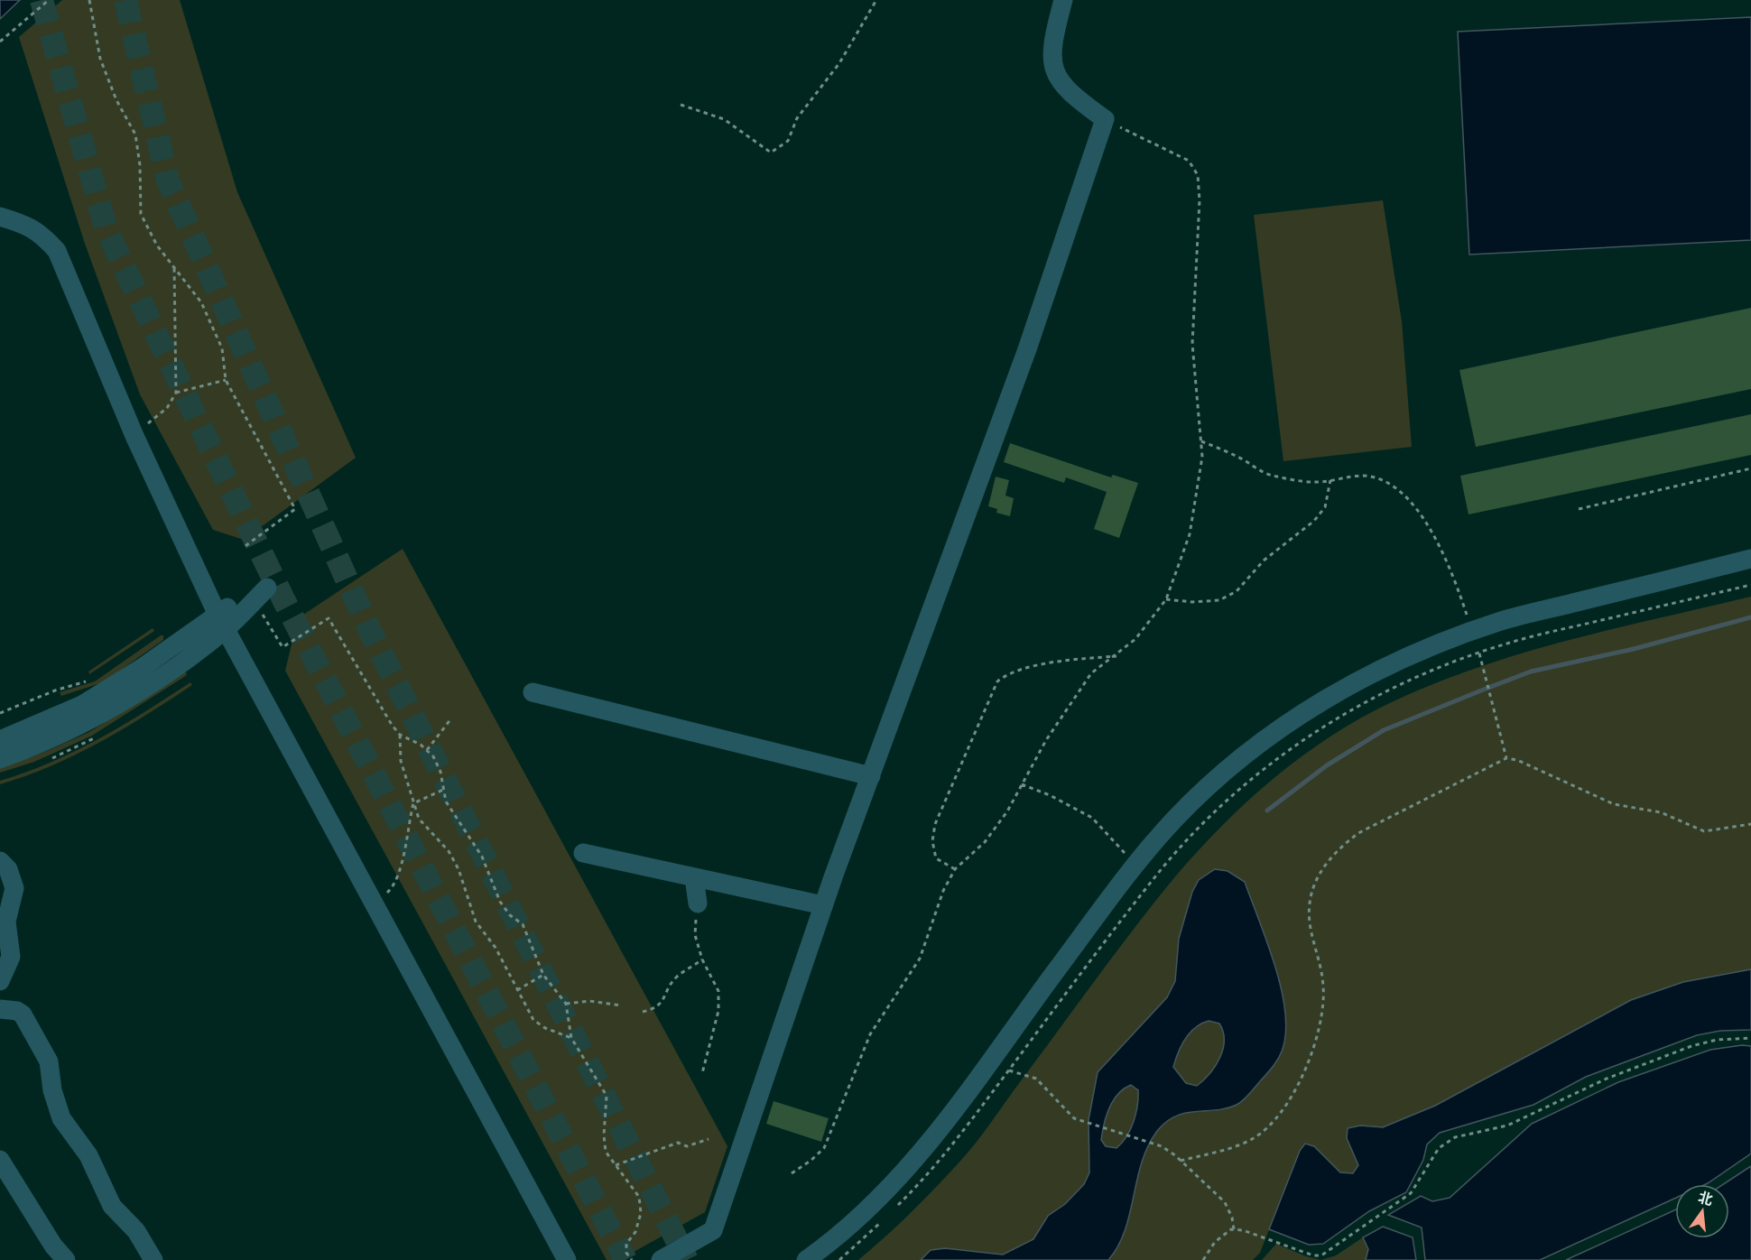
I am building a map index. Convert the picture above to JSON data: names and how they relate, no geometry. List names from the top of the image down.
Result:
{
  "north": "top"
}
